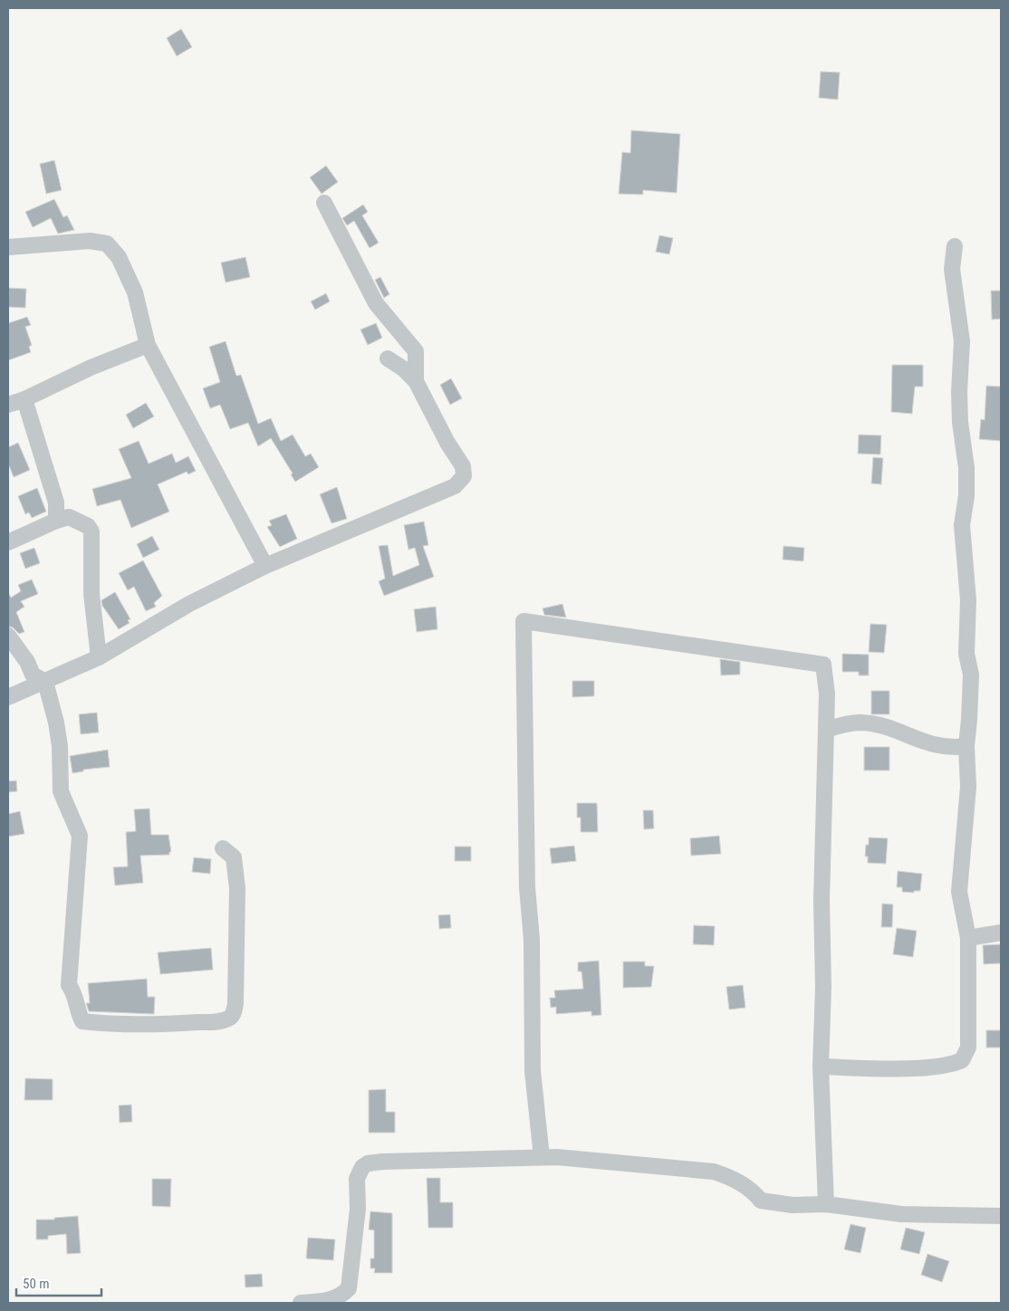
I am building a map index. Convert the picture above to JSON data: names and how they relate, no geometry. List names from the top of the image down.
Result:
{
  "scale_bar": "50 m"
}
